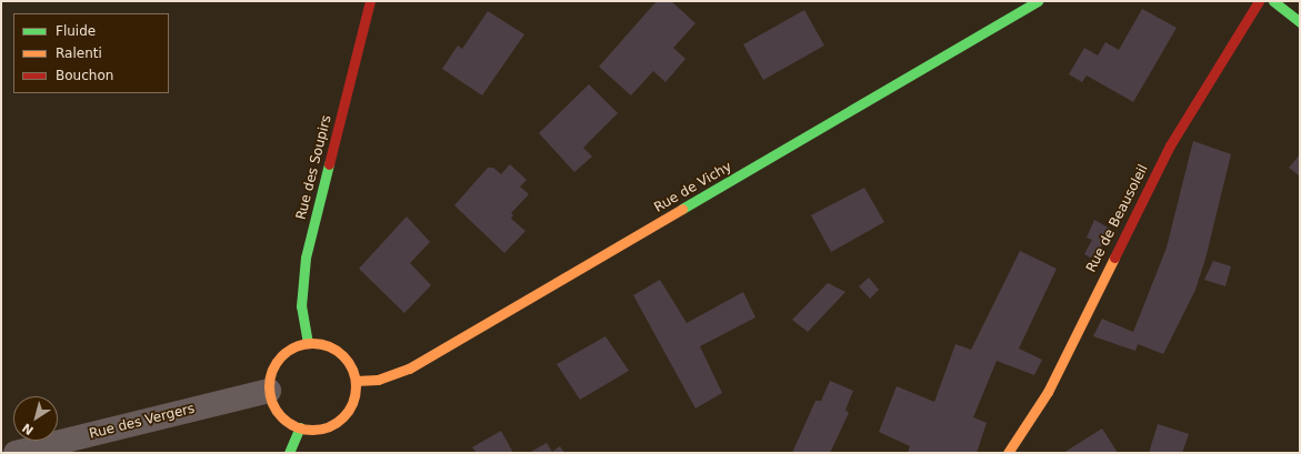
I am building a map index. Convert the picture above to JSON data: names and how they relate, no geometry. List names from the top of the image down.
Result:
{
  "streets": {
    "street": [
      "Rue des Soupirs",
      "Rue de Vichy",
      "Rue de Beausoleil",
      "Rue des Vergers"
    ]
  },
  "crossings": [
    ["Rue des Soupirs", "Rue de Vichy"],
    ["Rue des Soupirs", "Rue des Vergers"],
    ["Rue de Vichy", "Rue des Vergers"]
  ],
  "legend": ["Fluide", "Ralenti", "Bouchon"],
  "north": "bottom left"
}
